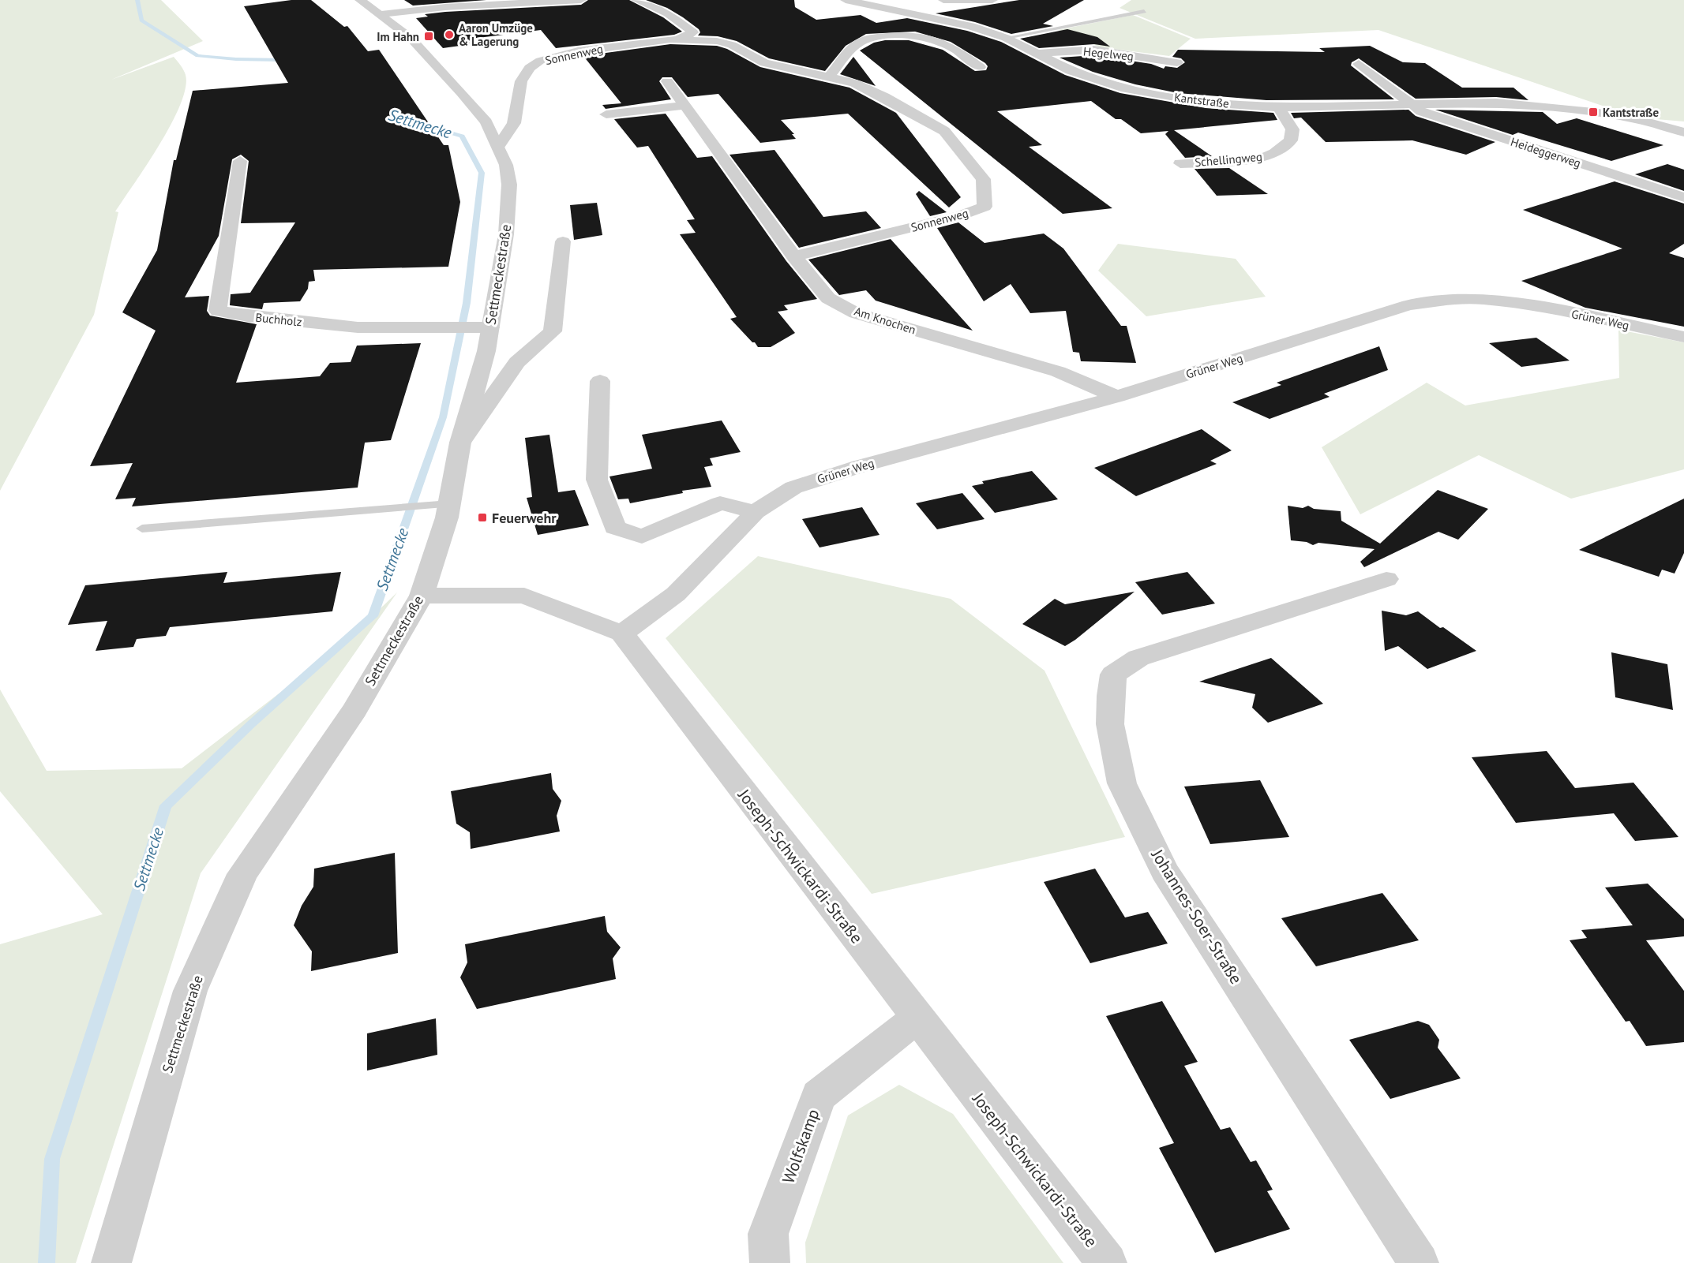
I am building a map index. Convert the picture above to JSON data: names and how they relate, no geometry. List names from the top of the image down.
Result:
{
  "streets": {
    "street": [
      "Hegelweg",
      "Sonnenweg",
      "Kantstraße",
      "Heideggerweg",
      "Schellingweg",
      "Settmeckestraße",
      "Buchholz",
      "Grüner Weg",
      "Am Knochen",
      "Joseph-Schwickardi-Straße",
      "Johannes-Soer-Straße",
      "Wolfskamp"
    ]
  },
  "crossings": [
    ["Hegelweg", "Kantstraße"],
    ["Sonnenweg", "Settmeckestraße"],
    ["Sonnenweg", "Am Knochen"],
    ["Kantstraße", "Heideggerweg"],
    ["Kantstraße", "Schellingweg"],
    ["Settmeckestraße", "Buchholz"],
    ["Grüner Weg", "Am Knochen"],
    ["Grüner Weg", "Joseph-Schwickardi-Straße"],
    ["Joseph-Schwickardi-Straße", "Wolfskamp"]
  ],
  "water": ["Settmecke"],
  "places": {
    "other": ["Aaron Umzüge & Lagerung"],
    "transit": ["Im Hahn", "Kantstraße", "Feuerwehr"]
  }
}
